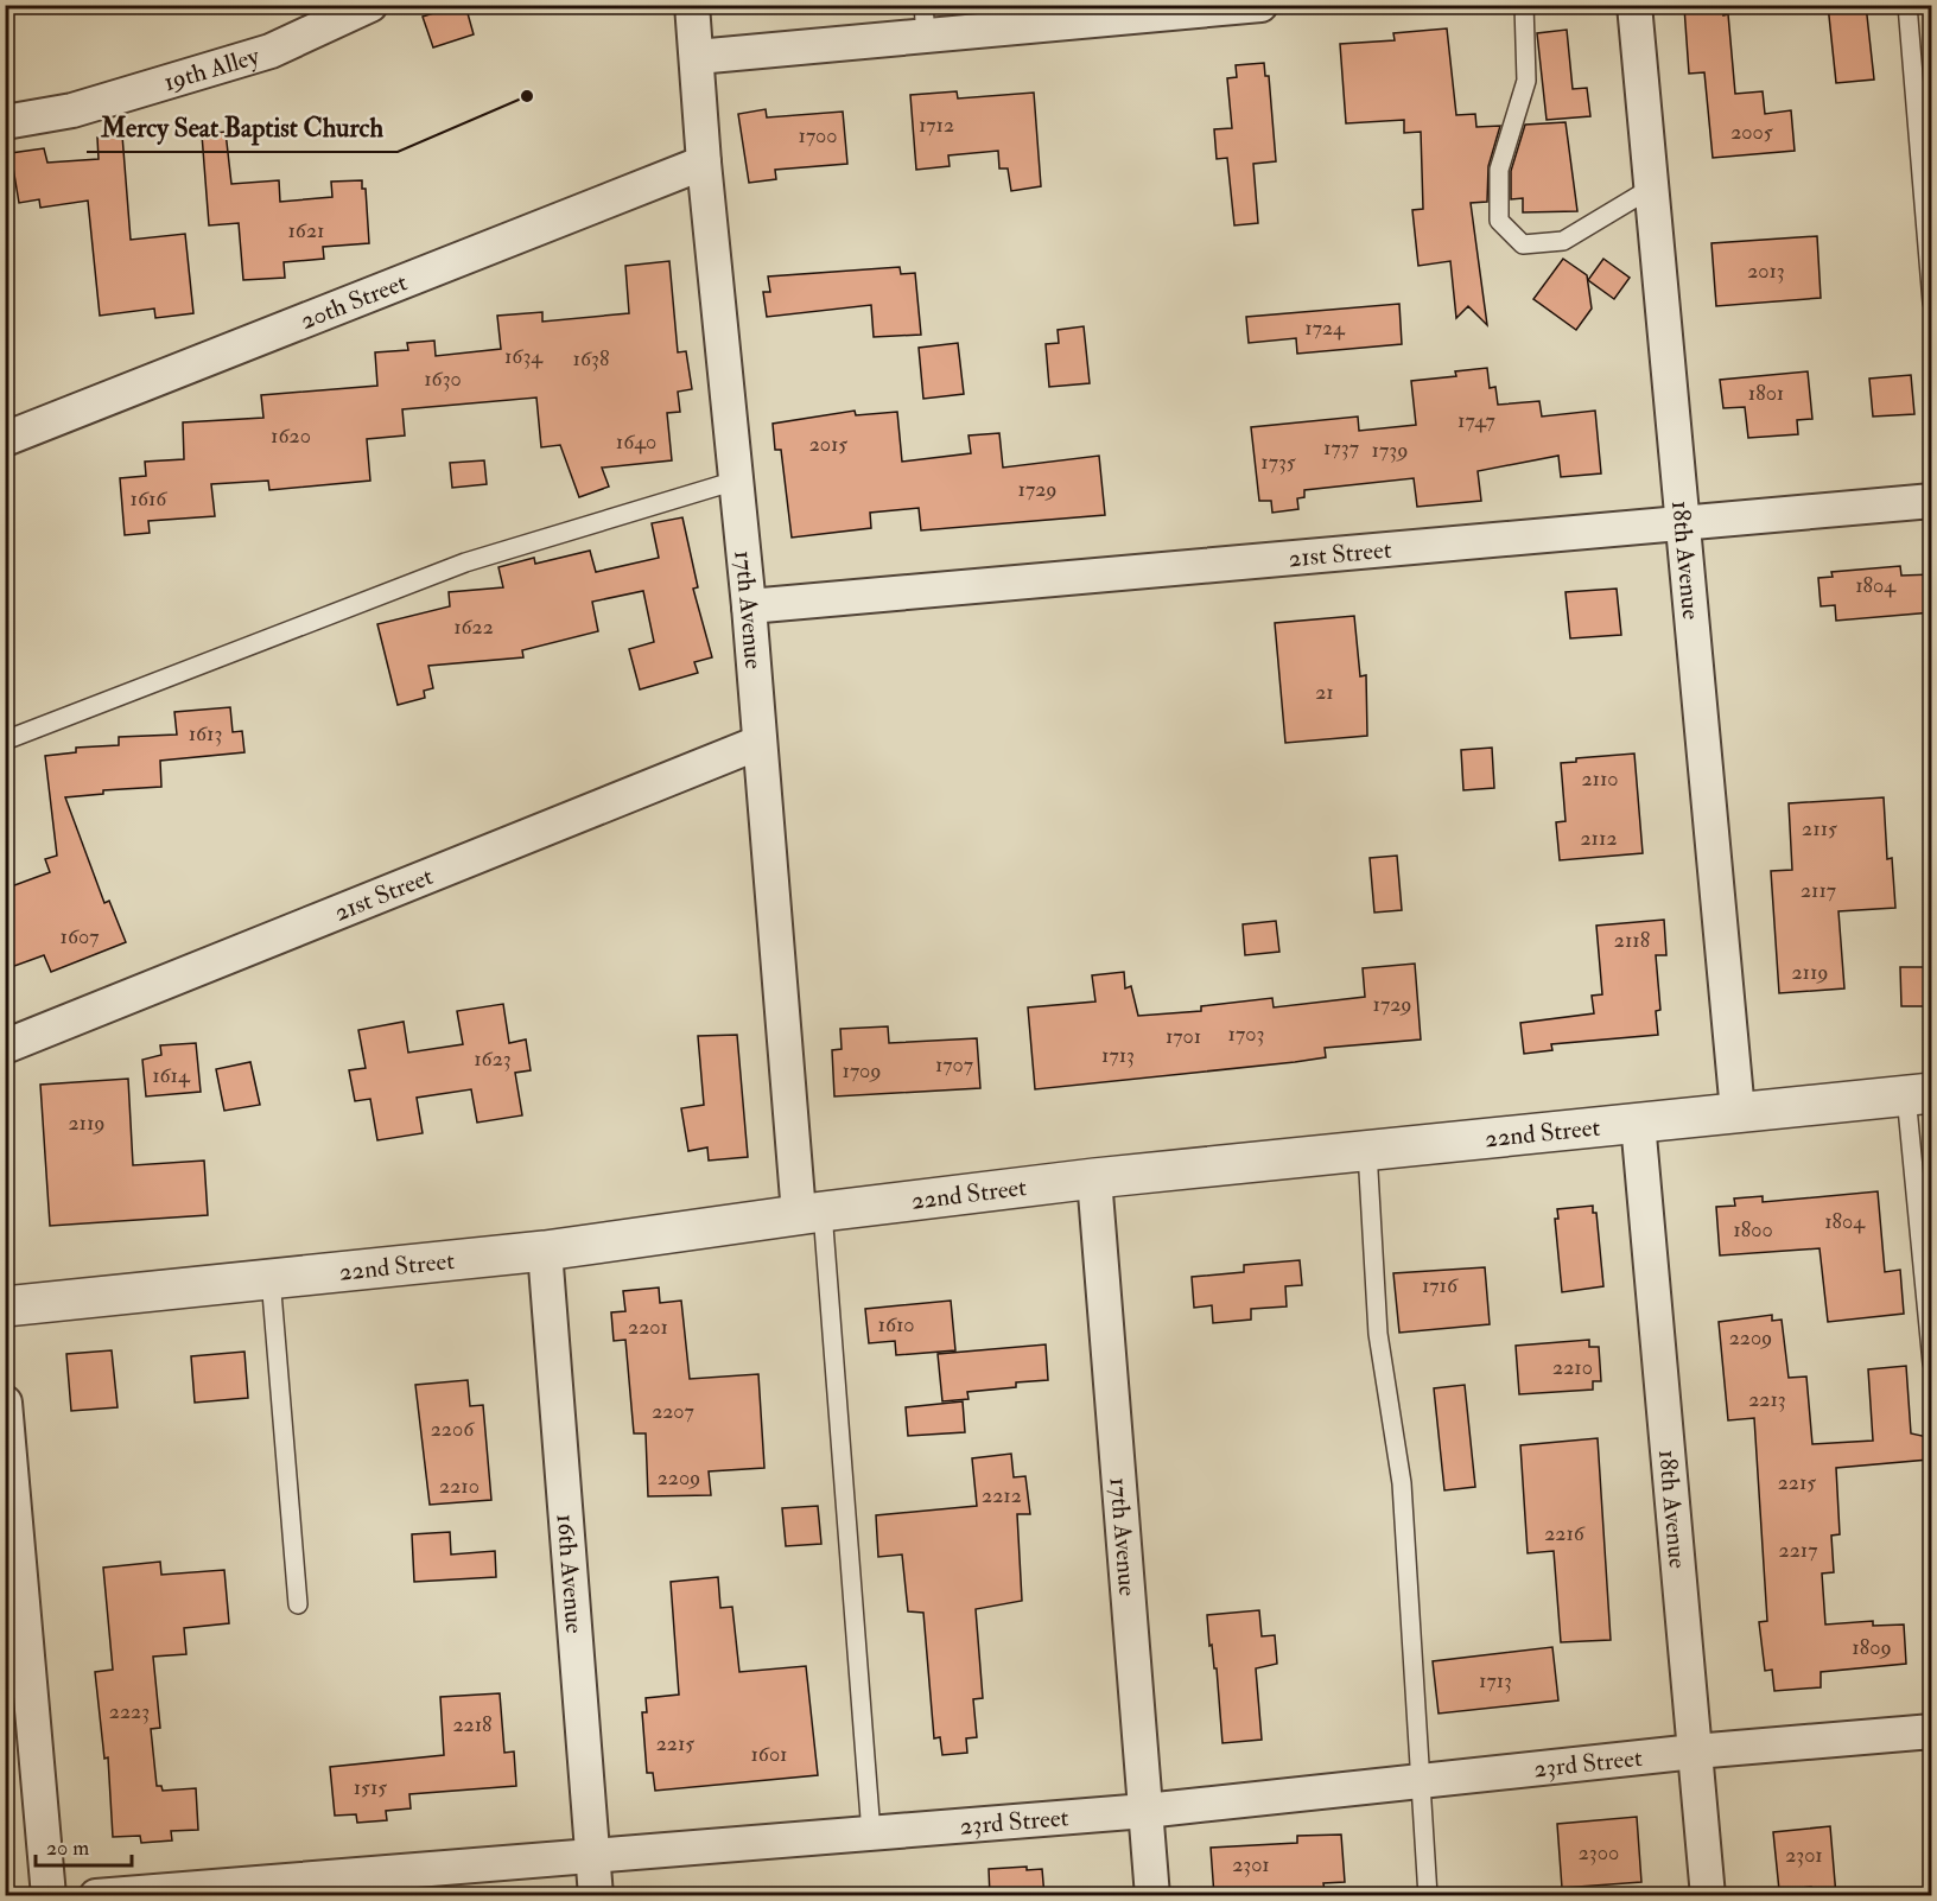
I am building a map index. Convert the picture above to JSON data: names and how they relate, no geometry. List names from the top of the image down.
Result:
{
  "streets": {
    "street": [
      "19th Alley",
      "20th Street",
      "21st Street",
      "18th Avenue",
      "17th Avenue",
      "22nd Street",
      "16th Avenue",
      "23rd Street"
    ]
  },
  "crossings": [
    ["20th Street", "17th Avenue"],
    ["21st Street", "18th Avenue"],
    ["21st Street", "17th Avenue"],
    ["18th Avenue", "22nd Street"],
    ["18th Avenue", "23rd Street"],
    ["17th Avenue", "22nd Street"],
    ["17th Avenue", "23rd Street"],
    ["22nd Street", "16th Avenue"],
    ["16th Avenue", "23rd Street"]
  ],
  "places": ["Mercy Seat Baptist Church"],
  "house_numbers": [
    "1712",
    "2005",
    "1700",
    "1621",
    "2013",
    "1724",
    "1634",
    "1638",
    "1630",
    "1801",
    "1747",
    "1620",
    "1640",
    "2015",
    "1737",
    "1739",
    "1735",
    "1729",
    "1616",
    "1804",
    "1622",
    "21",
    "1613",
    "2110",
    "2115",
    "2112",
    "2117",
    "1607",
    "2118",
    "2119",
    "1729",
    "1703",
    "1701",
    "1713",
    "1623",
    "1707",
    "1709",
    "1614",
    "2119",
    "1804",
    "1800",
    "1716",
    "1610",
    "2201",
    "2209",
    "2210",
    "2213",
    "2207",
    "2206",
    "2209",
    "2215",
    "2210",
    "2212",
    "2216",
    "2217",
    "1809",
    "1713",
    "2223",
    "2218",
    "2215",
    "1601",
    "1515",
    "2300",
    "2301",
    "2301"
  ],
  "scale_bar": "20 m"
}
